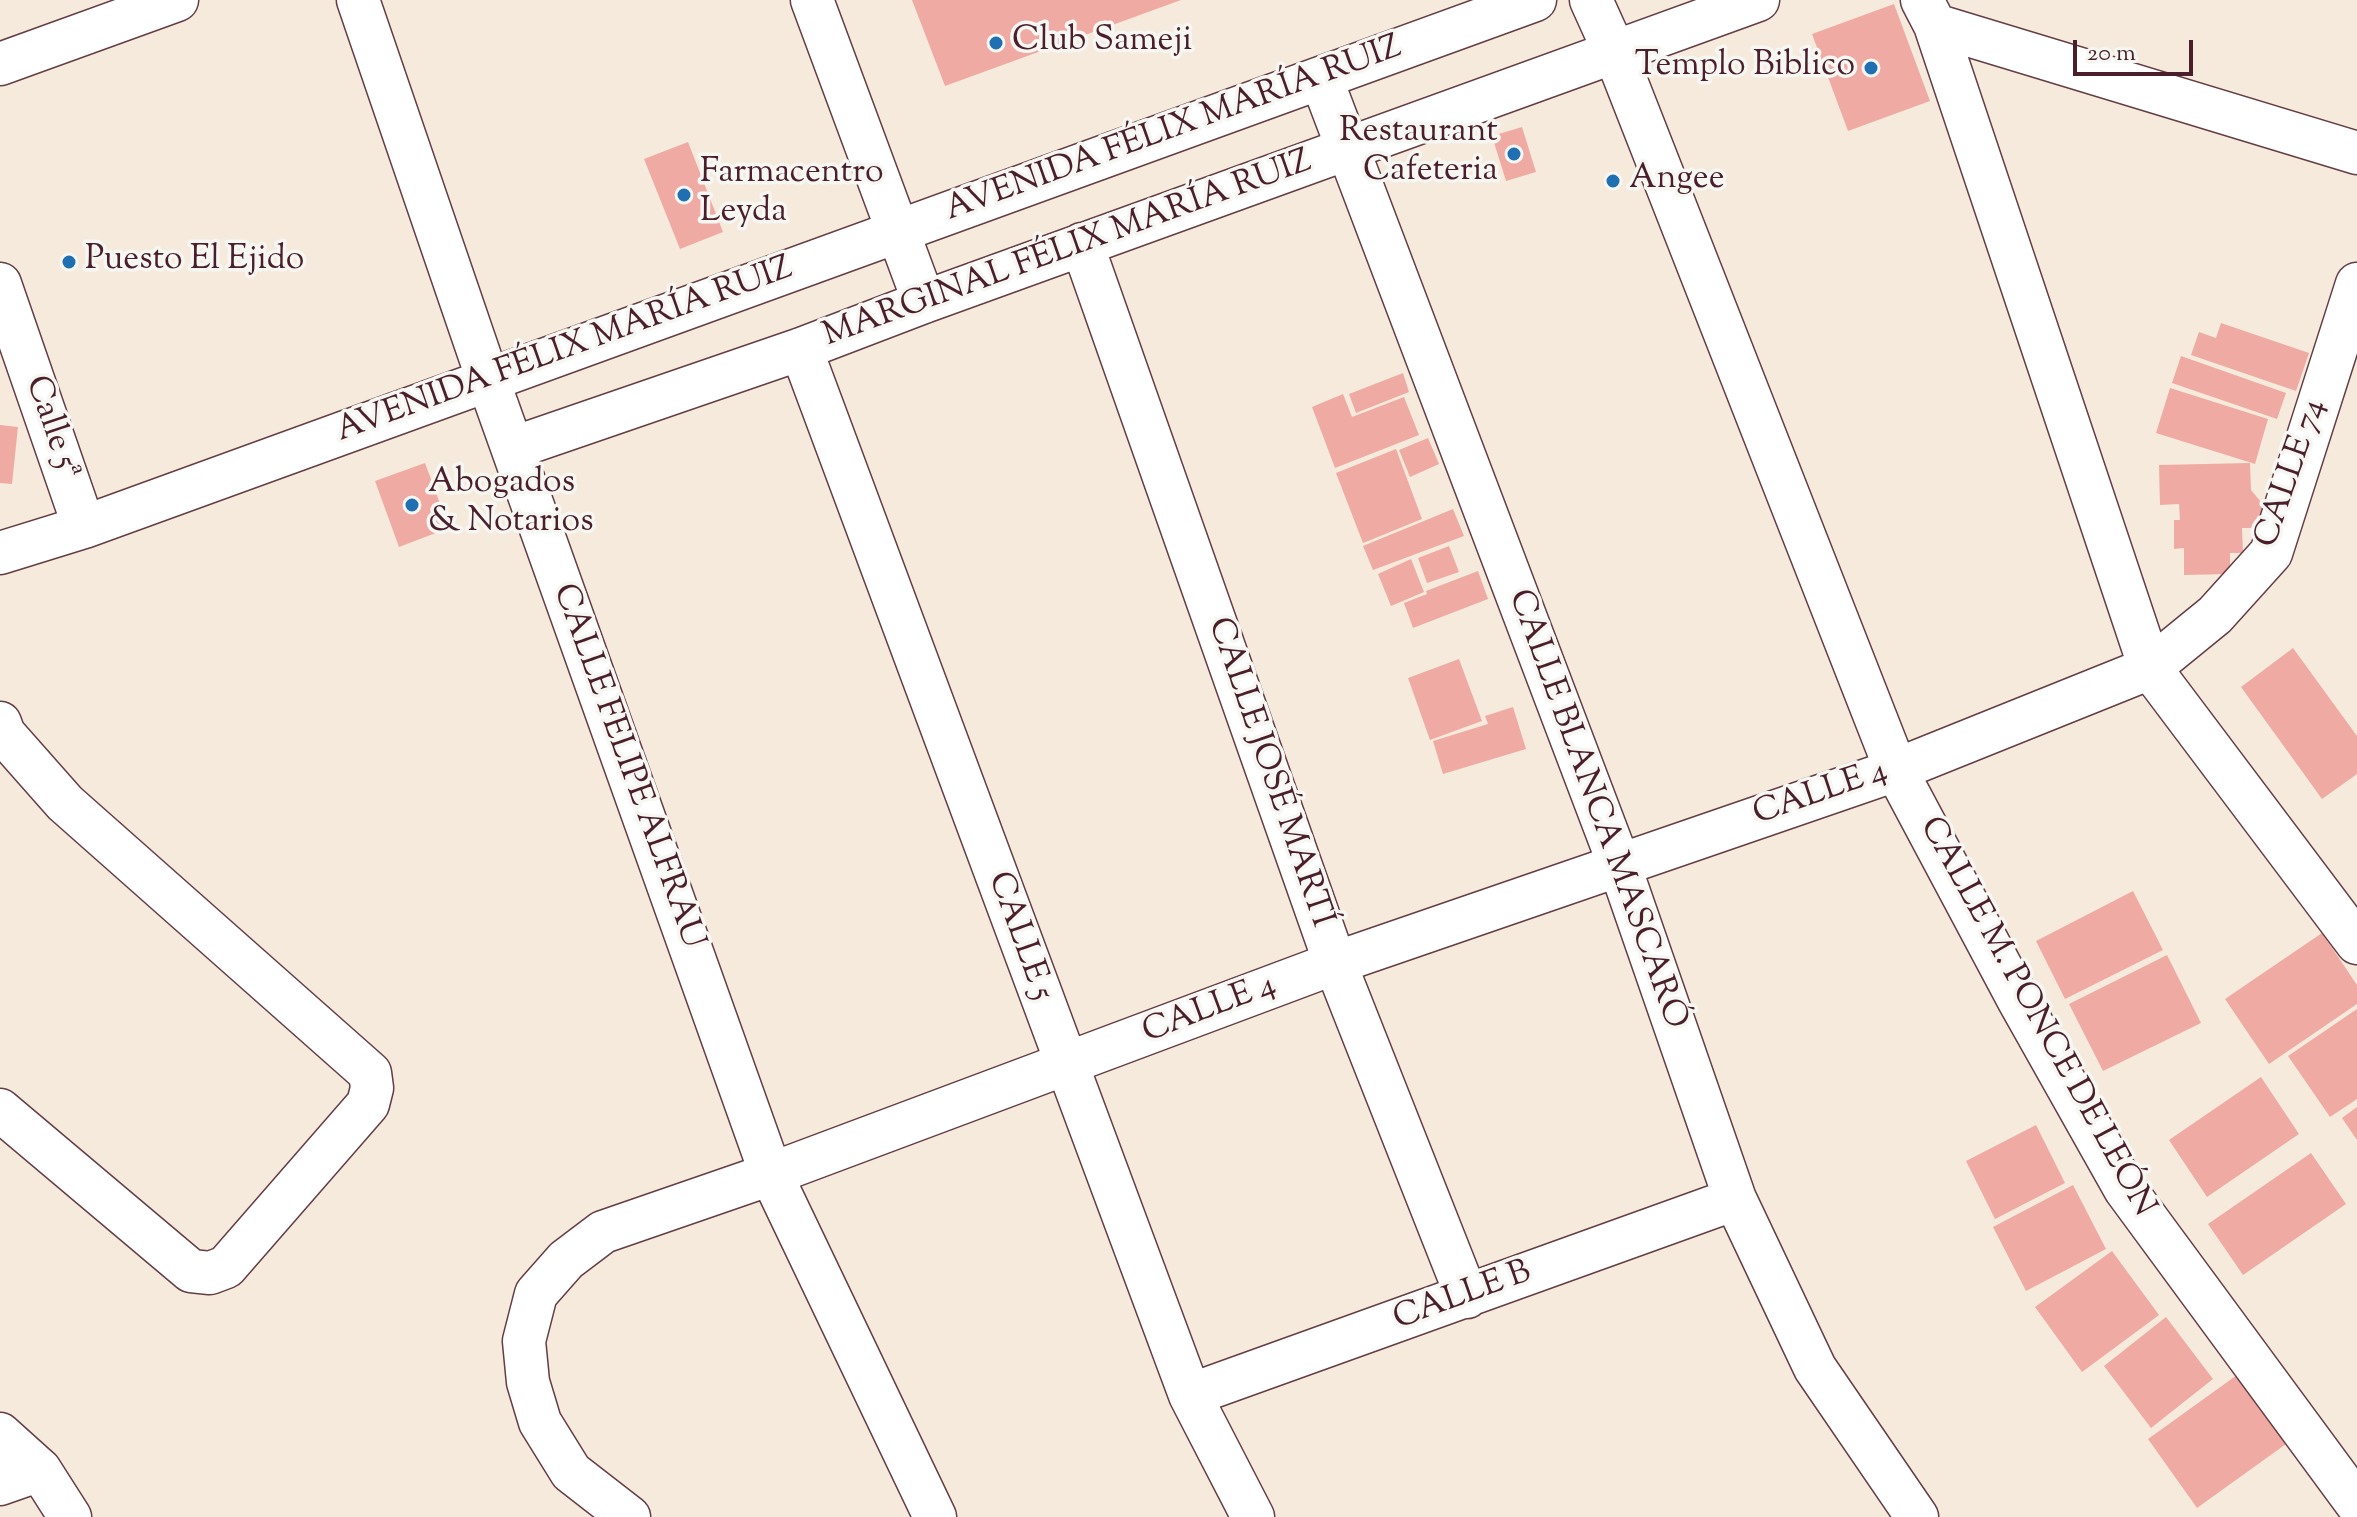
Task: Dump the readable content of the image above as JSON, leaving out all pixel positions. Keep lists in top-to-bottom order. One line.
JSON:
{"streets":{"street":["AVENIDA FÉLIX MARÍA RUIZ","MARGINAL FÉLIX MARÍA RUIZ","Calle 5ª","CALLE 74","CALLE FELIPE ALFRAU","CALLE JOSÉ MARTÍ","CALLE 4","CALLE BLANCA MASCARÓ","CALLE 5","CALLE M. PONCE DE LEÓN","CALLE B"]},"crossings":[["AVENIDA FÉLIX MARÍA RUIZ","Calle 5ª"],["AVENIDA FÉLIX MARÍA RUIZ","CALLE FELIPE ALFRAU"],["AVENIDA FÉLIX MARÍA RUIZ","CALLE BLANCA MASCARÓ"],["MARGINAL FÉLIX MARÍA RUIZ","CALLE FELIPE ALFRAU"],["MARGINAL FÉLIX MARÍA RUIZ","CALLE JOSÉ MARTÍ"],["MARGINAL FÉLIX MARÍA RUIZ","CALLE BLANCA MASCARÓ"],["MARGINAL FÉLIX MARÍA RUIZ","CALLE 5"],["MARGINAL FÉLIX MARÍA RUIZ","CALLE M. PONCE DE LEÓN"],["CALLE 74","CALLE 4"],["CALLE FELIPE ALFRAU","CALLE 4"],["CALLE JOSÉ MARTÍ","CALLE 4"],["CALLE JOSÉ MARTÍ","CALLE B"],["CALLE 4","CALLE BLANCA MASCARÓ"],["CALLE 4","CALLE 5"],["CALLE 4","CALLE M. PONCE DE LEÓN"],["CALLE BLANCA MASCARÓ","CALLE B"],["CALLE 5","CALLE B"]],"places":["Club Sameji","Templo Biblico","Restaurant Cafeteria","Angee","Farmacentro Leyda","Puesto El Ejido","Abogados & Notarios"],"scale_bar":"20 m"}
